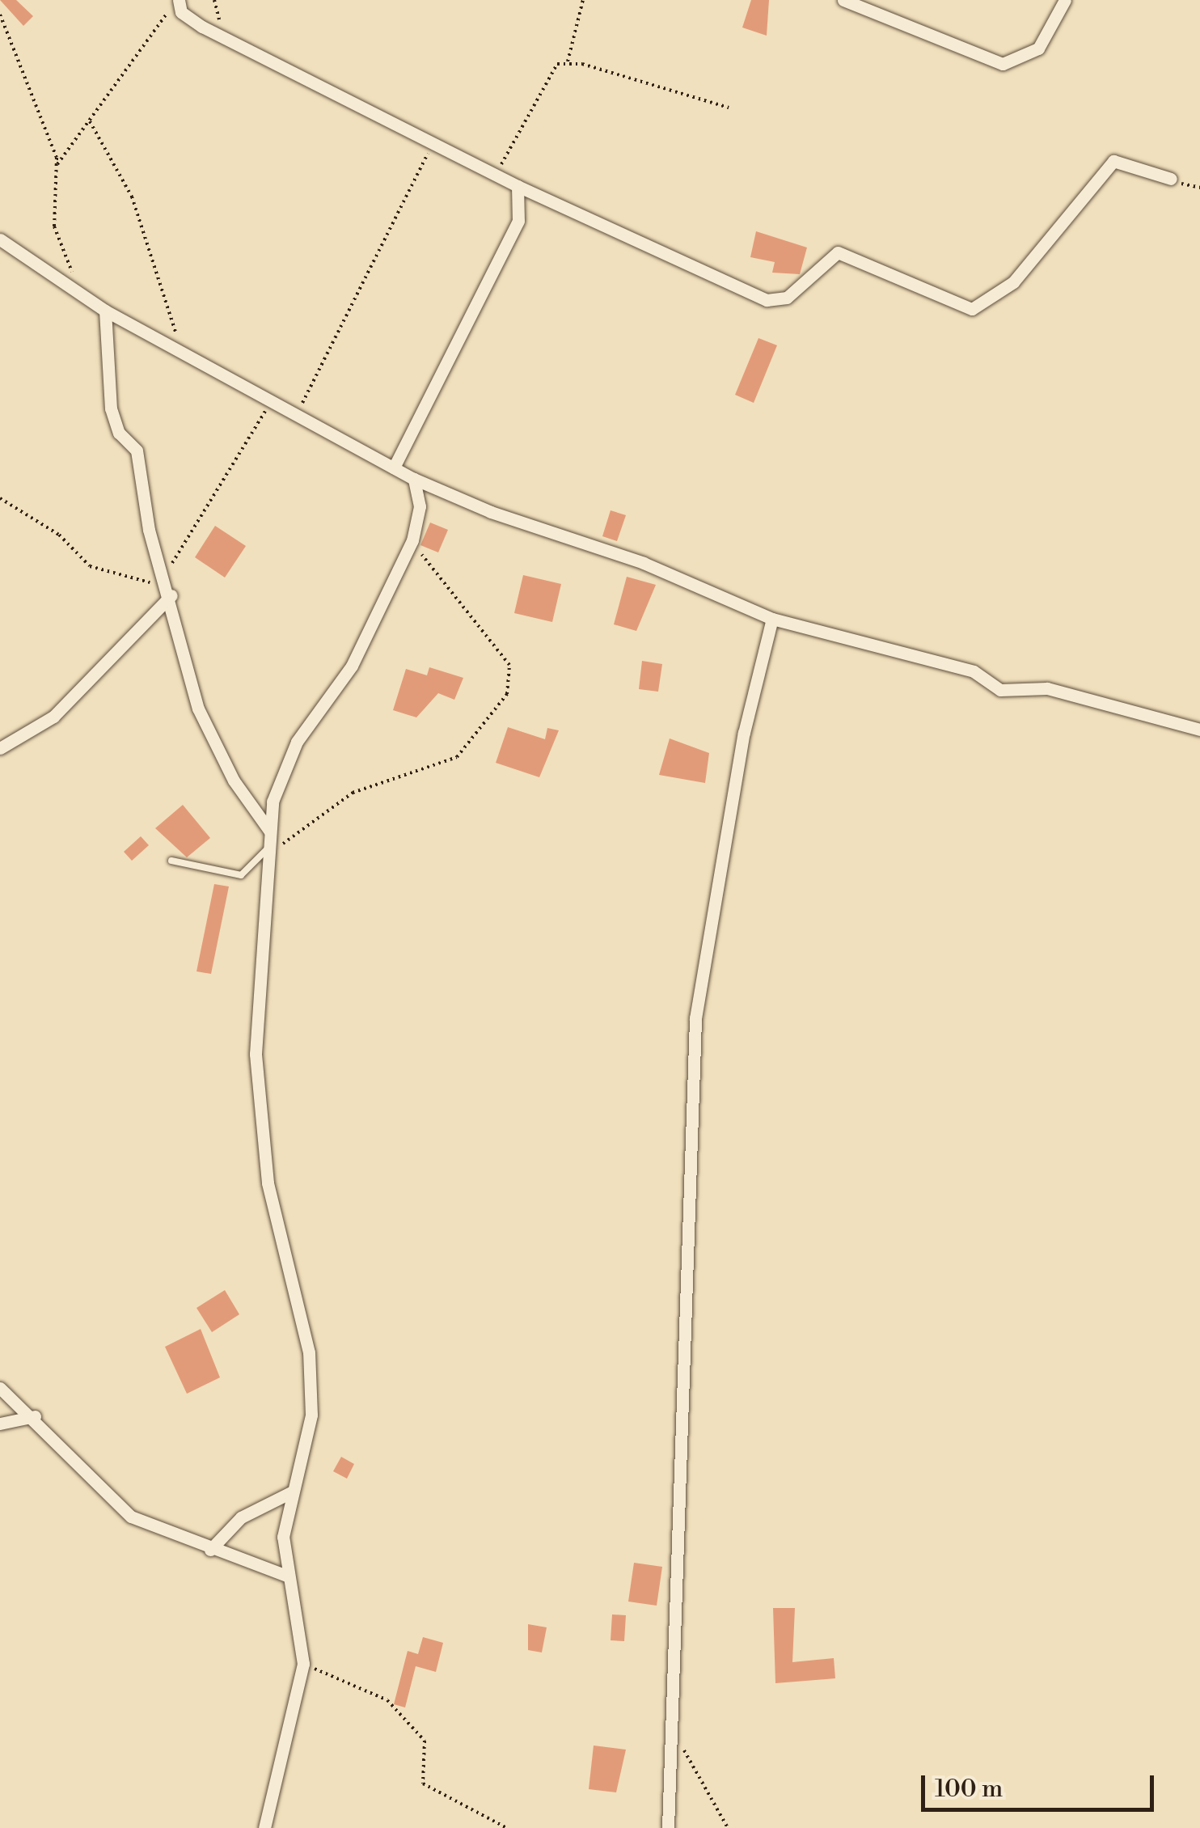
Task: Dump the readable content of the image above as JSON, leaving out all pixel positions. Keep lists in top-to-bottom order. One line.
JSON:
{"scale_bar":"100 m"}
